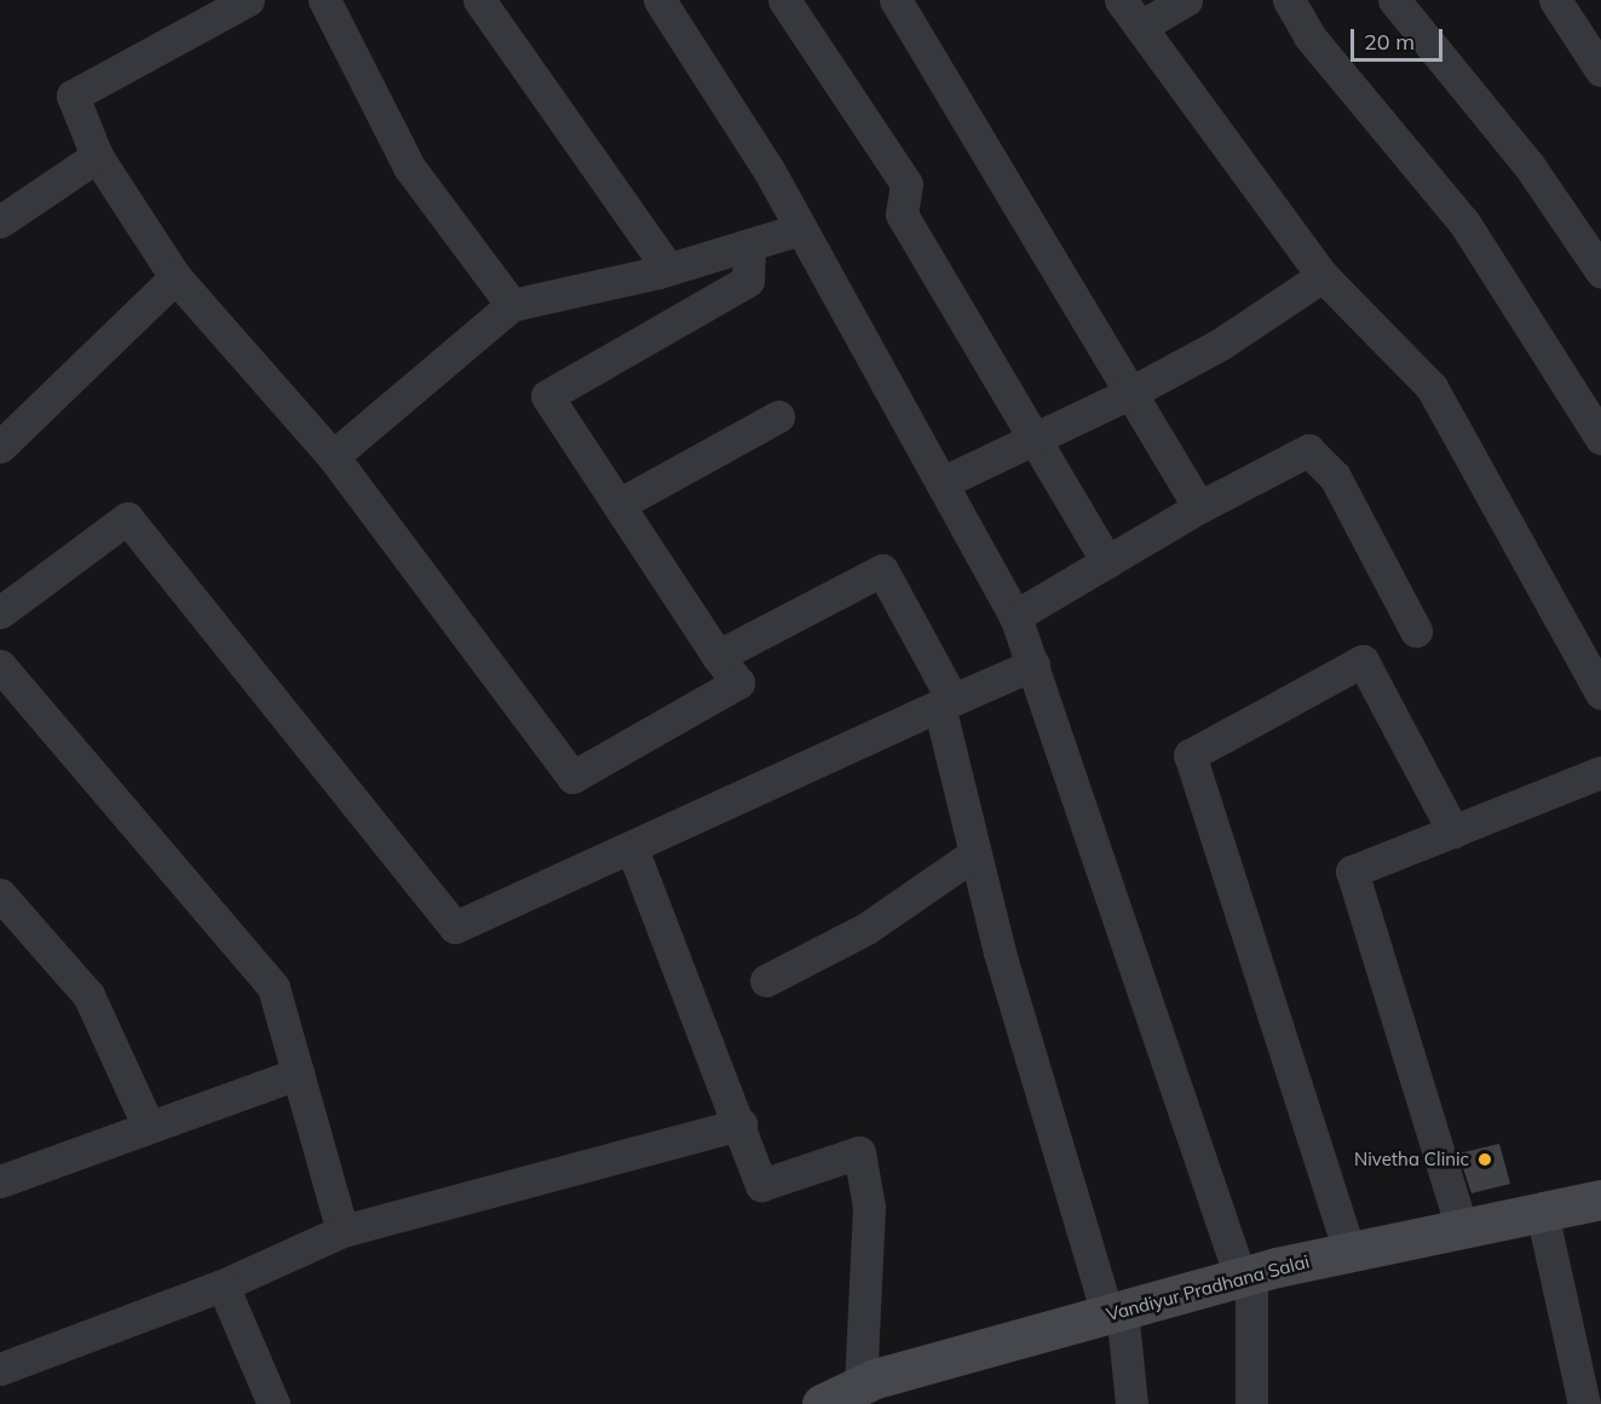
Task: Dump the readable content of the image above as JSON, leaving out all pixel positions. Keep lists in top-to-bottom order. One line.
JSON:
{"streets":{"street":["Vandiyur Pradhana Salai"]},"places":["Nivetha Clinic"],"scale_bar":"20 m"}
